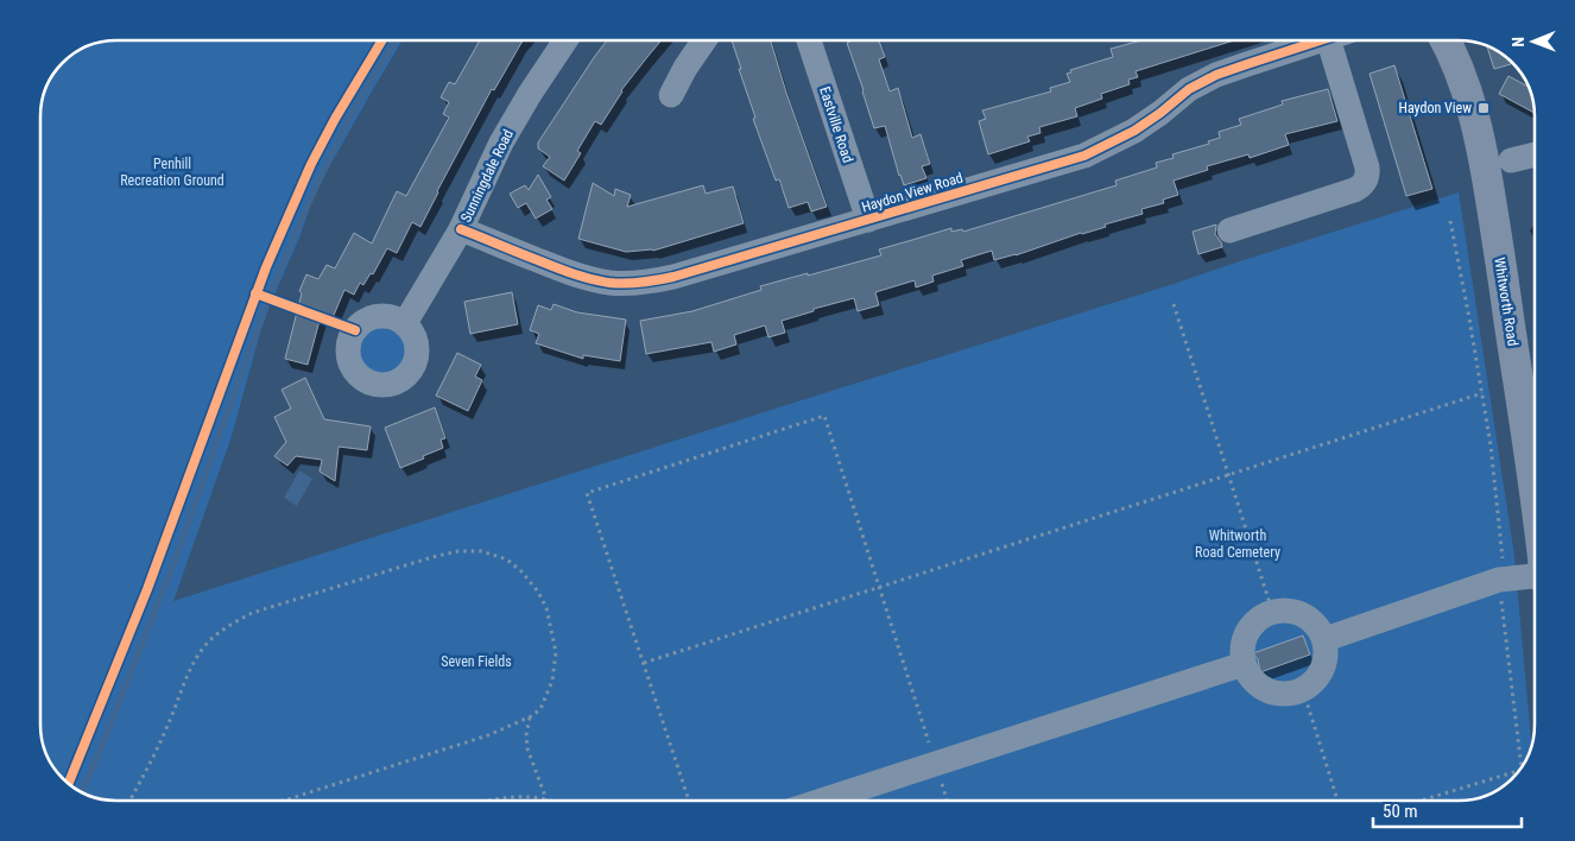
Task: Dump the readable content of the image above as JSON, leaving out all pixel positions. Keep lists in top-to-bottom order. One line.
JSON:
{"streets":{"main road":["Whitworth Road"],"street":["Eastville Road","Sunningdale Road","Haydon View Road"]},"crossings":[["Eastville Road","Haydon View Road"],["Sunningdale Road","Haydon View Road"]],"parks":["Penhill Recreation Ground","Whitworth Road Cemetery","Seven Fields"],"places":{"transit":["Haydon View"]},"scale_bar":"50 m","north":"left"}
